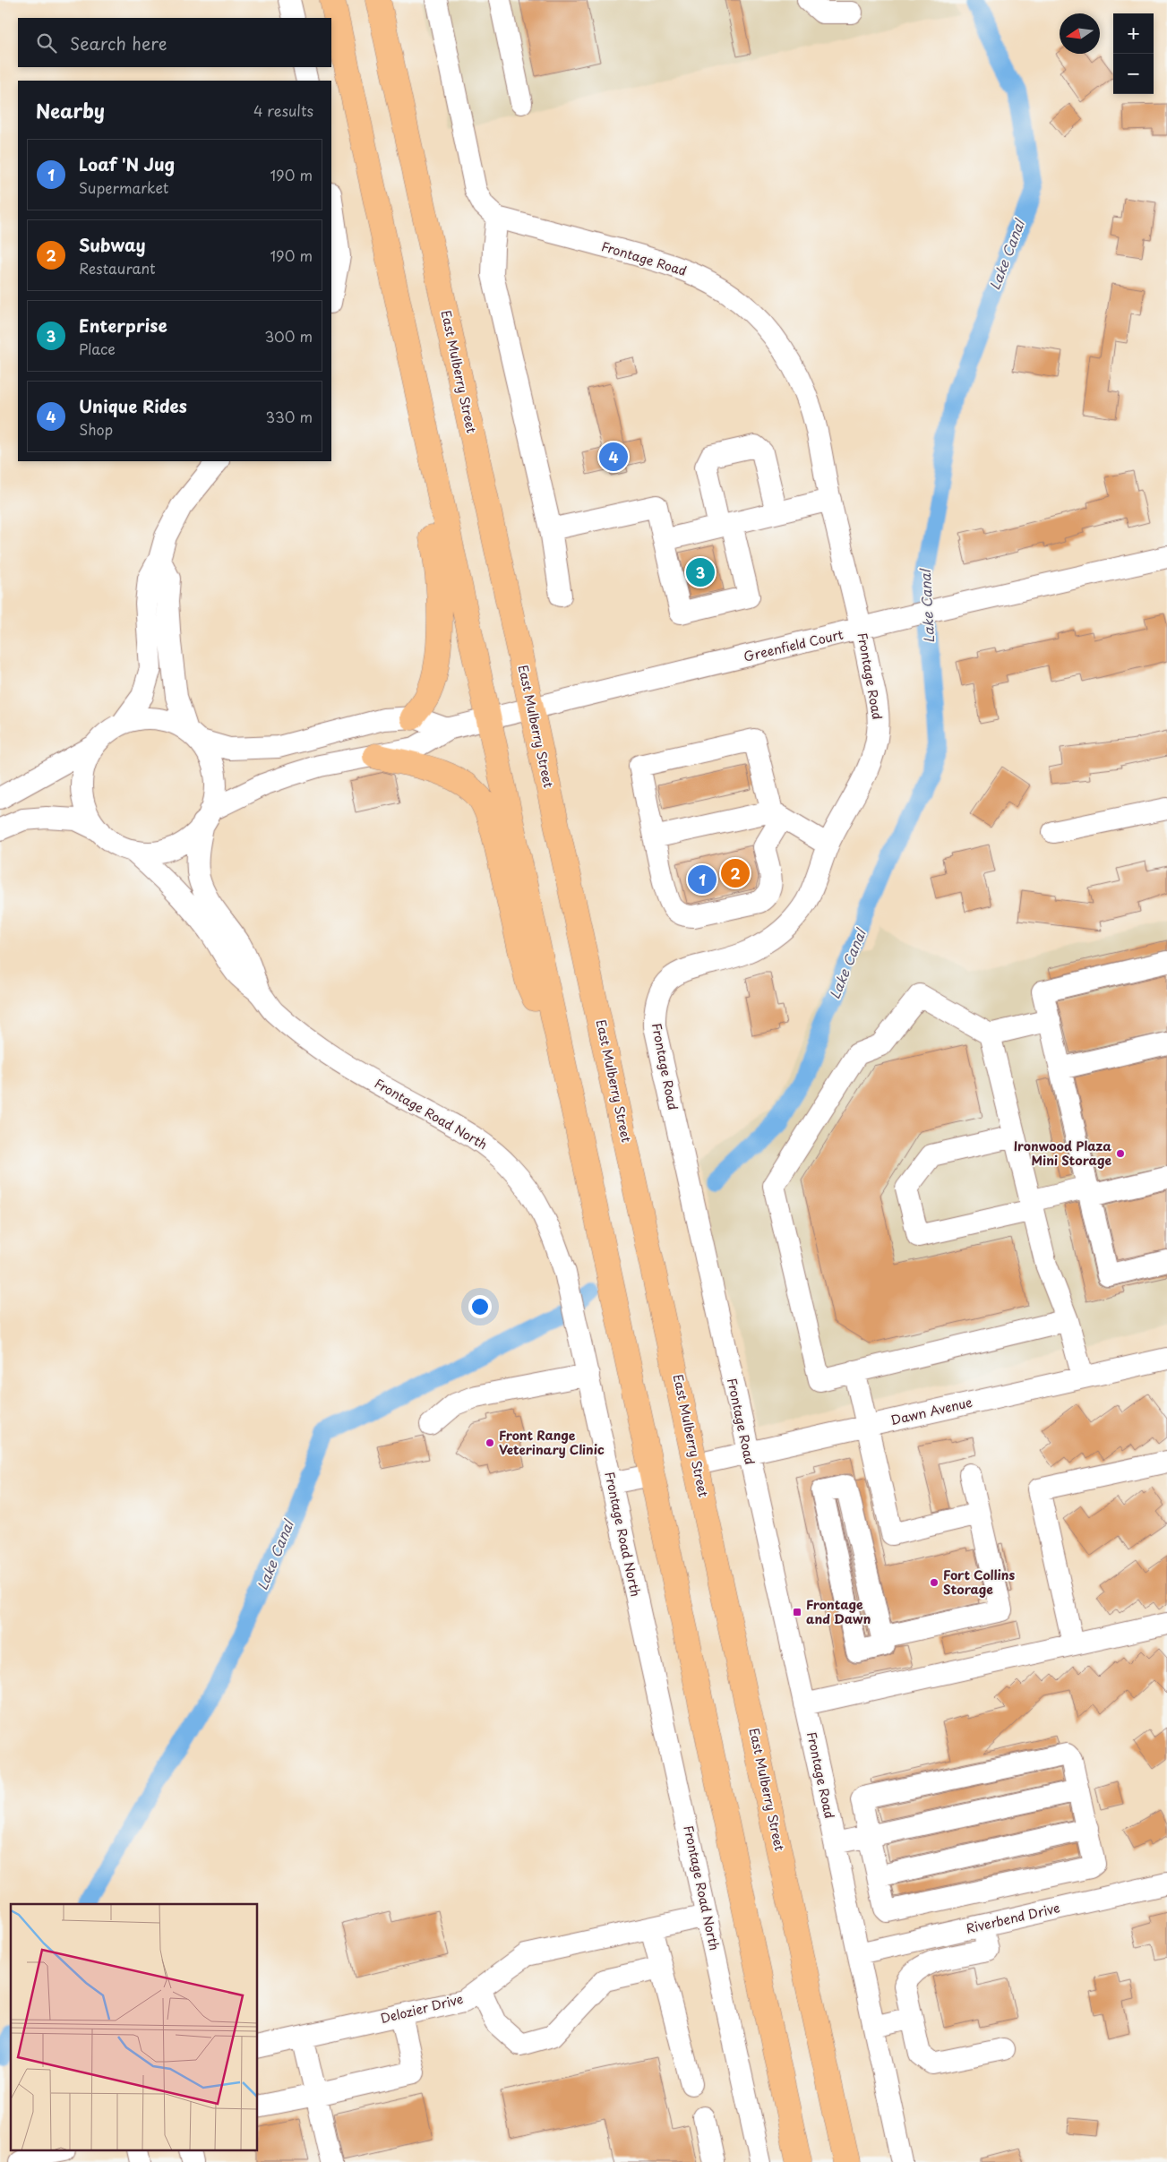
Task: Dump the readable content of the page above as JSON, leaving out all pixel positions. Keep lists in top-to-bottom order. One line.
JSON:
{"streets":{"highway":["East Mulberry Street"],"street":["Frontage Road","Greenfield Court","Frontage Road North","Dawn Avenue","Riverbend Drive","Delozier Drive"]},"crossings":[["Frontage Road","Greenfield Court"],["Frontage Road","Dawn Avenue"],["Frontage Road","Riverbend Drive"],["East Mulberry Street","Greenfield Court"],["East Mulberry Street","Dawn Avenue"],["Frontage Road North","Delozier Drive"]],"water":["Lake Canal"],"places":{"other":["Ironwood Plaza Mini Storage","Front Range Veterinary Clinic","Fort Collins Storage"],"transit":["Frontage and Dawn"]},"north":"left","page":{"map_buttons":["+","−"],"search":"Search here","heading":["Nearby","4 results"],"list":[{"mark":"1","name":"Loaf 'N Jug","note":"Supermarket","value":"190 m"},{"mark":"2","name":"Subway","note":"Restaurant","value":"190 m"},{"mark":"3","name":"Enterprise","note":"Place","value":"300 m"},{"mark":"4","name":"Unique Rides","note":"Shop","value":"330 m"}],"pins":["4","3","2","1"]}}
